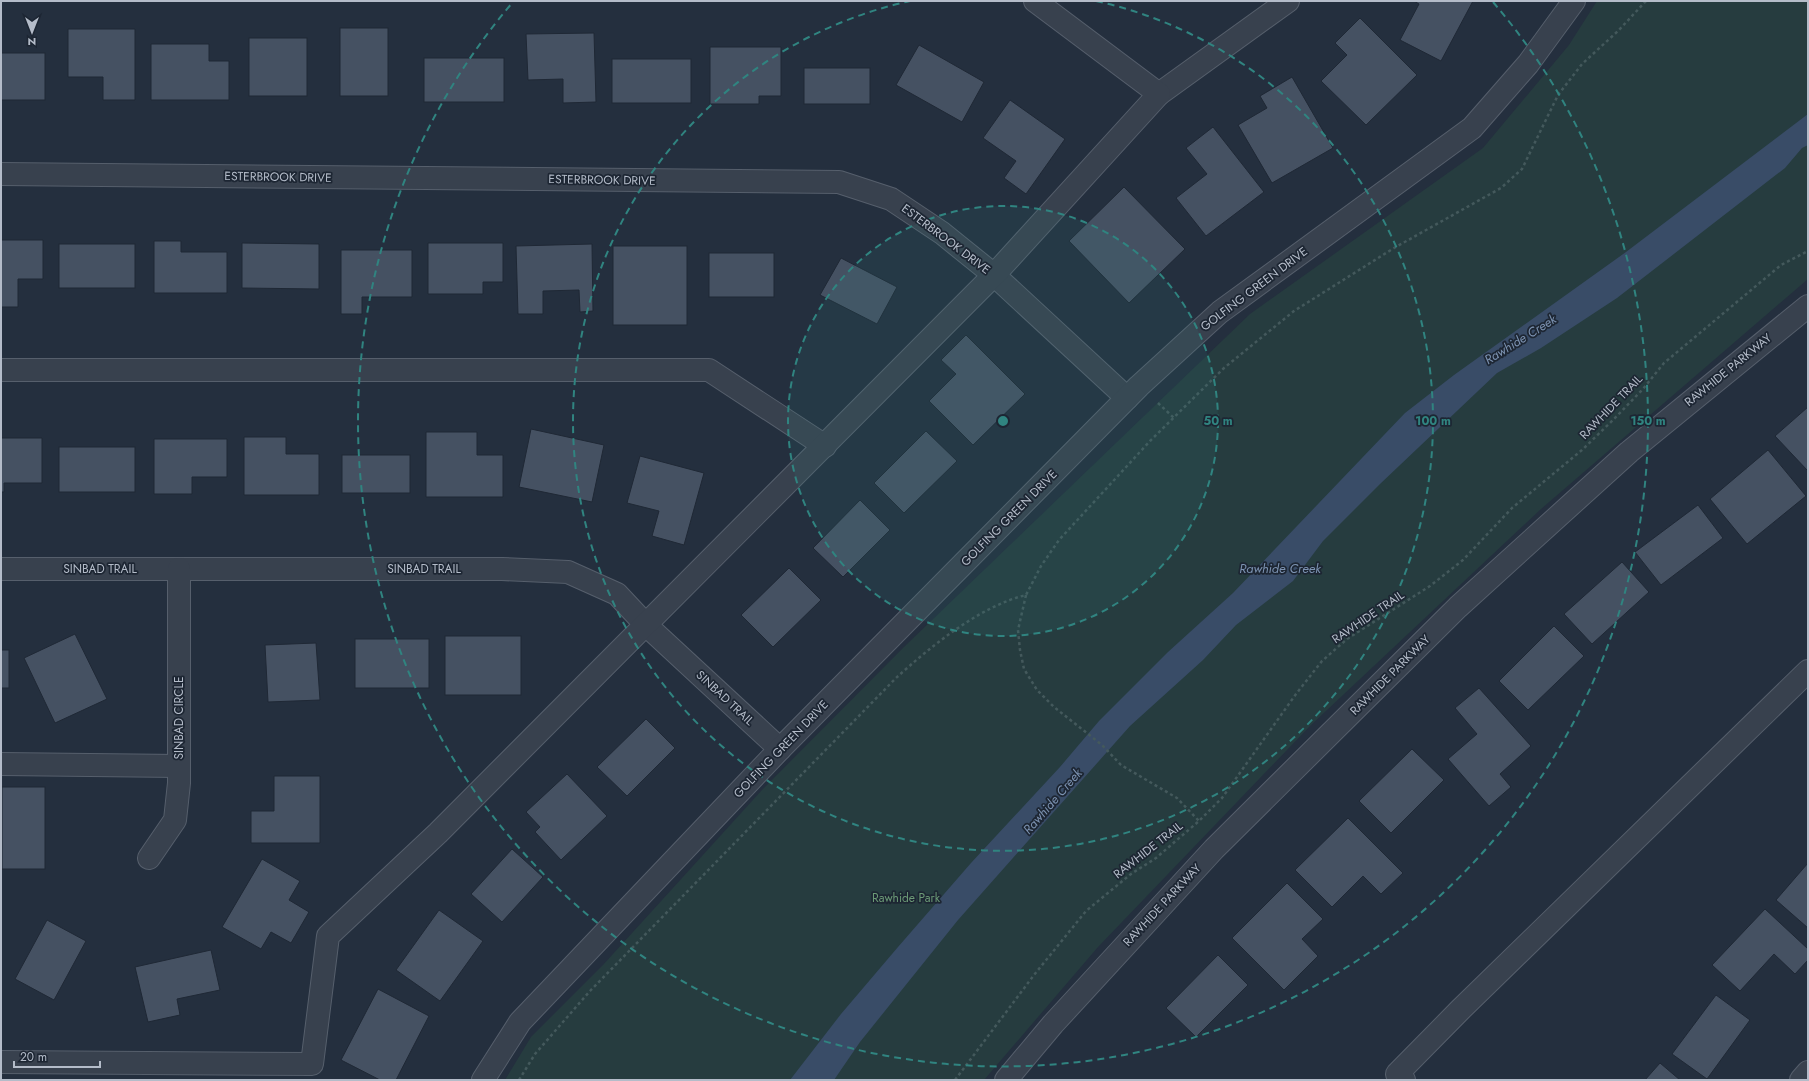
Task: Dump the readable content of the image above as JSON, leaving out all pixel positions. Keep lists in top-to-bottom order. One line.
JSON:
{"streets":{"street":["ESTERBROOK DRIVE","GOLFING GREEN DRIVE","RAWHIDE PARKWAY","SINBAD TRAIL","SINBAD CIRCLE"],"path":["RAWHIDE TRAIL"]},"crossings":[["ESTERBROOK DRIVE","GOLFING GREEN DRIVE"],["GOLFING GREEN DRIVE","SINBAD TRAIL"],["SINBAD TRAIL","SINBAD CIRCLE"]],"water":["Rawhide Creek"],"parks":["Rawhide Park"],"scale_bar":"20 m","north":"bottom","rings":["50 m","100 m","150 m"]}
